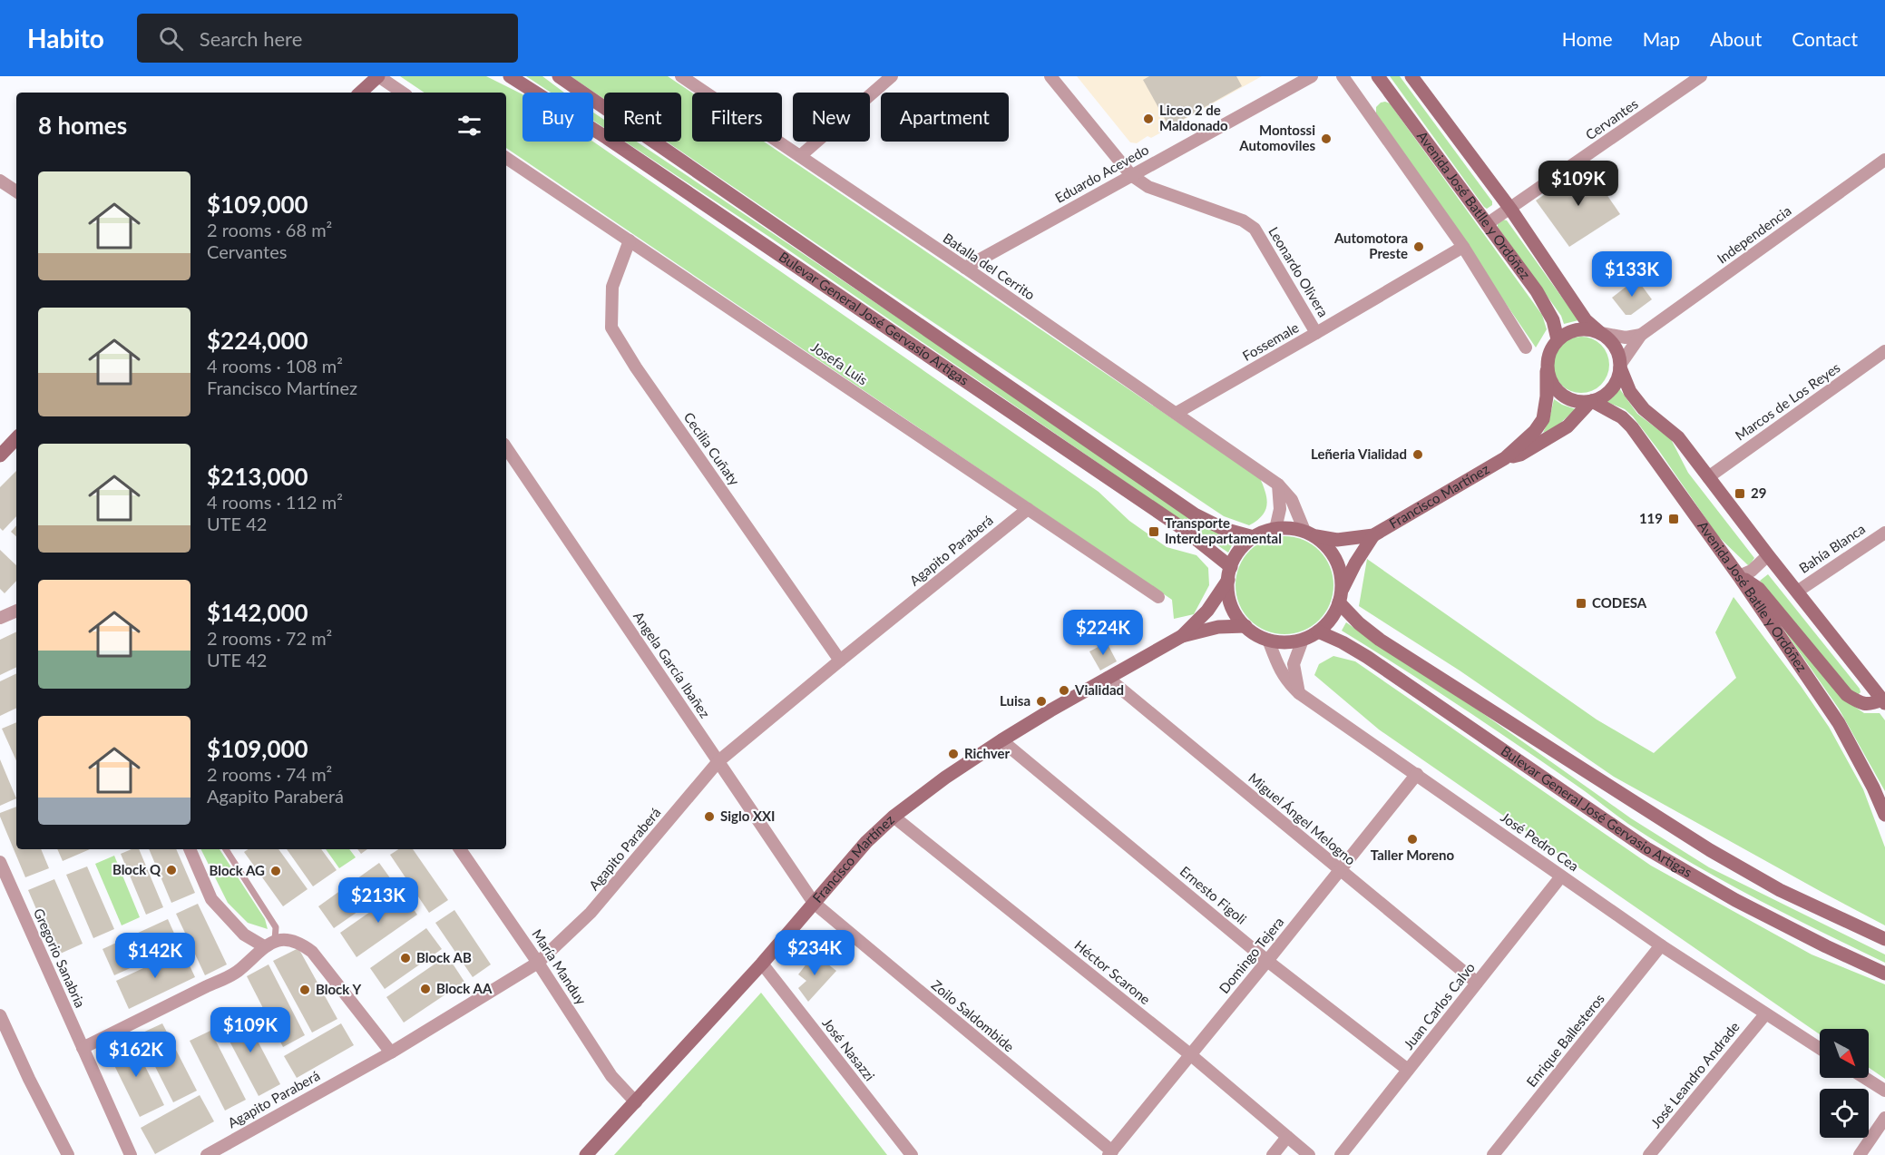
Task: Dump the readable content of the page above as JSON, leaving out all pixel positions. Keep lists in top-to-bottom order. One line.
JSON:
{"streets":{"main road":["Avenida José Batlle y Ordóñez","Bulevar General José Gervasio Artigas","Francisco Martínez"],"street":["Cervantes","Eduardo Acevedo","Independencia","Batalla del Cerrito","Leonardo Olivera","Fossemale","Josefa Luis","Marcos de Los Reyes","Cecilia Cuñaty","Bahía Blanca","Agapito Paraberá","Angela García Ibañez","Miguel Ángel Melogno","José Pedro Cea","Ernesto Figoli","Domingo Tejera","Gregorio Sanabria","María Manduy","Héctor Scarone","Juan Carlos Calvo","Zoilo Saldombide","Enrique Ballesteros","José Nasazzi","José Leandro Andrade"]},"crossings":[["Cervantes","Avenida José Batlle y Ordóñez"],["Eduardo Acevedo","Batalla del Cerrito"],["Eduardo Acevedo","Leonardo Olivera"],["Avenida José Batlle y Ordóñez","Independencia"],["Avenida José Batlle y Ordóñez","Francisco Martínez"],["Independencia","Francisco Martínez"],["Batalla del Cerrito","Bulevar General José Gervasio Artigas"],["Batalla del Cerrito","Fossemale"],["Batalla del Cerrito","Francisco Martínez"],["Batalla del Cerrito","José Pedro Cea"],["Leonardo Olivera","Fossemale"],["Bulevar General José Gervasio Artigas","Francisco Martínez"],["Bulevar General José Gervasio Artigas","José Pedro Cea"],["Josefa Luis","Cecilia Cuñaty"],["Josefa Luis","Agapito Paraberá"],["Cecilia Cuñaty","Agapito Paraberá"],["Francisco Martínez","Angela García Ibañez"],["Francisco Martínez","Miguel Ángel Melogno"],["Francisco Martínez","José Pedro Cea"],["Francisco Martínez","Ernesto Figoli"],["Francisco Martínez","María Manduy"],["Francisco Martínez","Héctor Scarone"],["Francisco Martínez","Zoilo Saldombide"],["Francisco Martínez","José Nasazzi"],["Agapito Paraberá","Angela García Ibañez"],["Agapito Paraberá","María Manduy"],["Angela García Ibañez","Zoilo Saldombide"],["Miguel Ángel Melogno","Domingo Tejera"],["Miguel Ángel Melogno","Juan Carlos Calvo"],["José Pedro Cea","Domingo Tejera"],["José Pedro Cea","Juan Carlos Calvo"],["José Pedro Cea","Enrique Ballesteros"],["José Pedro Cea","José Leandro Andrade"],["Ernesto Figoli","Domingo Tejera"],["Ernesto Figoli","Juan Carlos Calvo"],["Domingo Tejera","Héctor Scarone"],["Domingo Tejera","Zoilo Saldombide"]],"places":{"other":["Liceo 2 de Maldonado","Montossi Automoviles","Automotora Preste","Leñeria Vialidad","Vialidad","Luisa","Richver","Siglo XXI","Taller Moreno","Block Q","Block AG","Block AB","Block AA","Block Y"],"transit":["29","119","Transporte Interdepartamental","CODESA"]},"north":"bottom right","page":{"header":"Habito","search":"Search here","nav":["Home","Map","About","Contact"],"chip":["Buy","Rent","Filters","New","Apartment"],"heading":"8 homes","list":[{"name":"$109,000","note":"2 rooms · 68 m² · Cervantes"},{"name":"$224,000","note":"4 rooms · 108 m² · Francisco Martínez"},{"name":"$213,000","note":"4 rooms · 112 m² · UTE 42"},{"name":"$142,000","note":"2 rooms · 72 m² · UTE 42"},{"name":"$109,000","note":"2 rooms · 74 m² · Agapito Paraberá"}],"price":["$109K","$133K","$224K","$213K","$234K","$142K","$109K","$162K"]}}
